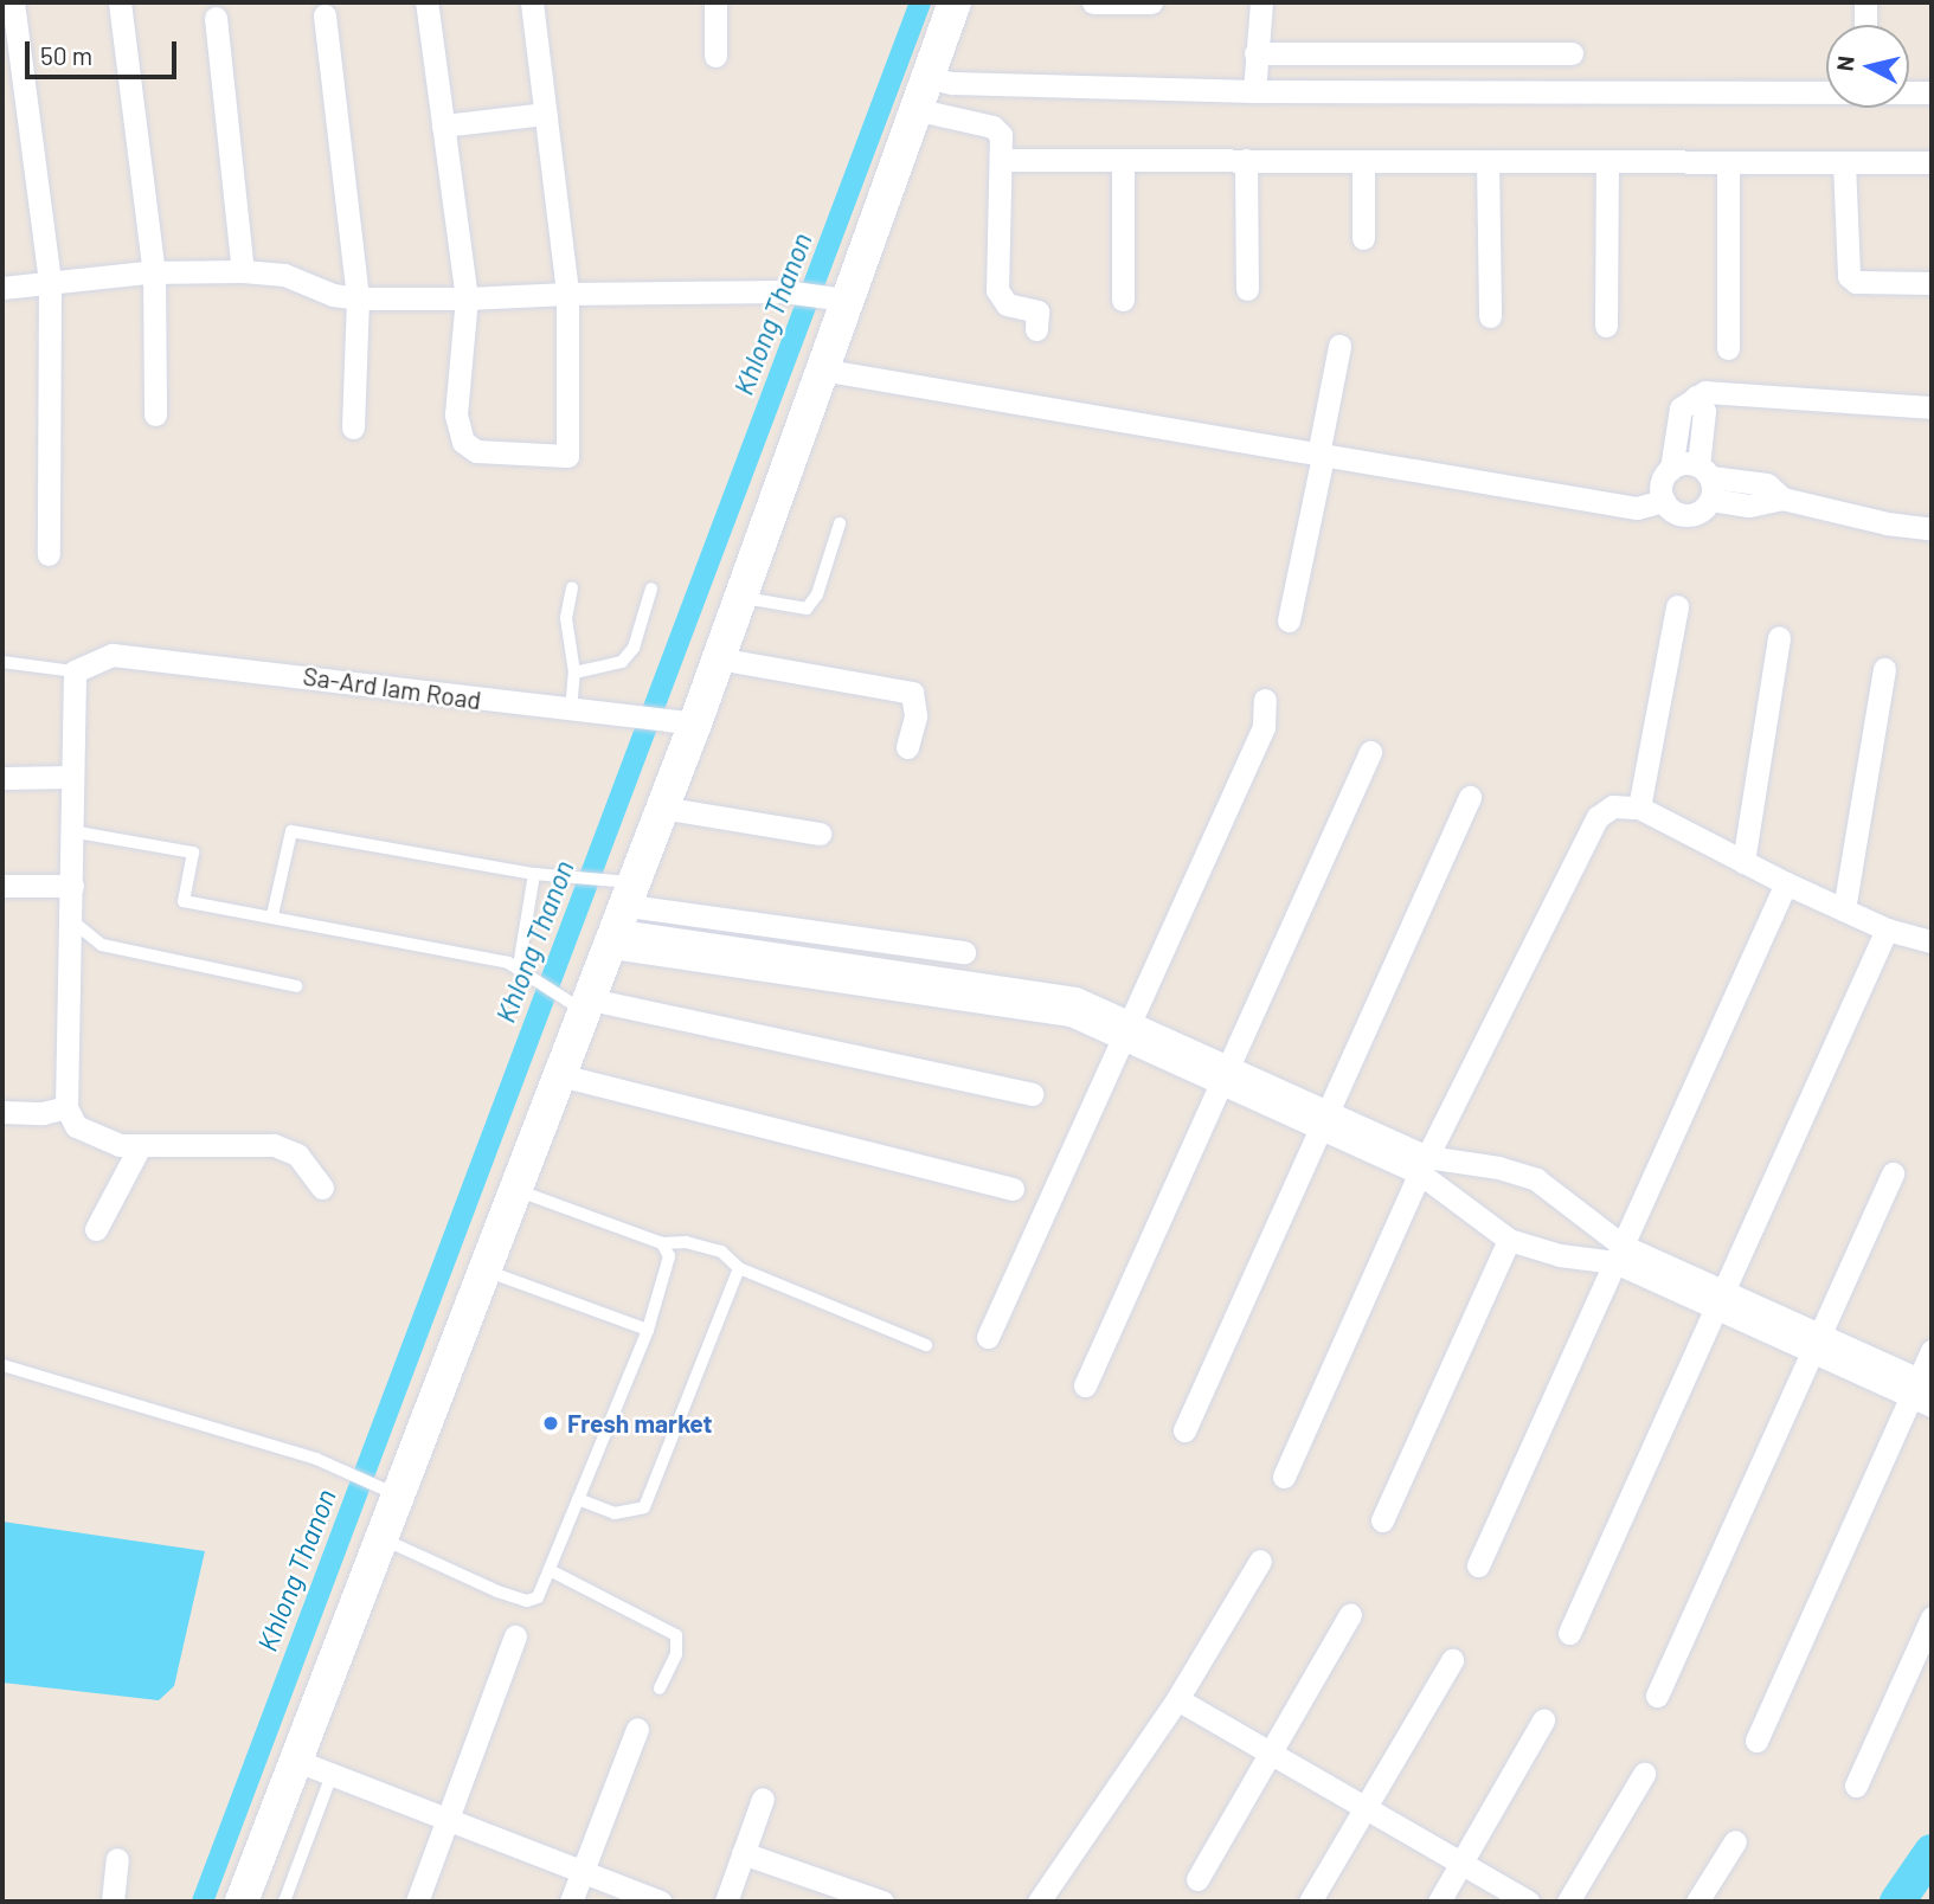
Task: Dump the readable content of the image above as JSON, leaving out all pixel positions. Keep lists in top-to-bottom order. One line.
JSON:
{"streets":{"street":["Sa-Ard Iam Road"]},"water":["Khlong Thanon"],"places":["Fresh market"],"scale_bar":"50 m","north":"left"}
